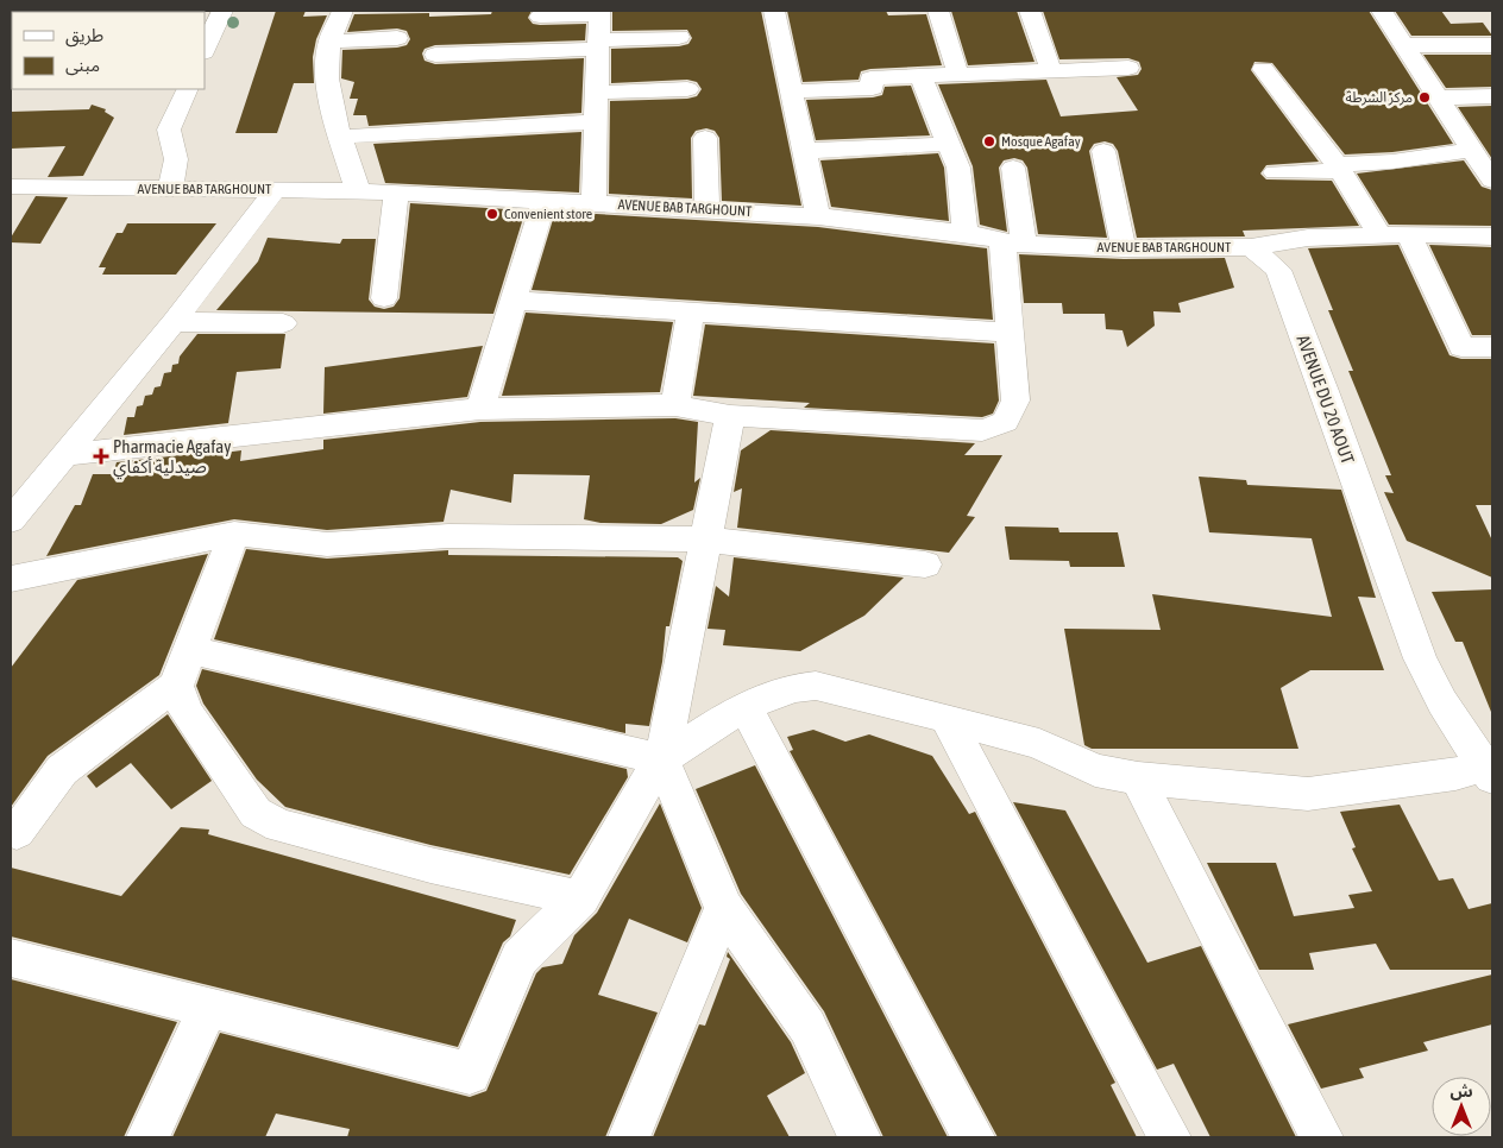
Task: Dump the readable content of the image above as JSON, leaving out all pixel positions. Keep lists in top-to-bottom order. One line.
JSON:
{"streets":{"street":["AVENUE BAB TARGHOUNT","AVENUE DU 20 AOUT"]},"crossings":[["AVENUE BAB TARGHOUNT","AVENUE DU 20 AOUT"]],"places":{"other":["مركز الشرطة","Mosque Agafay","Convenient store"],"health":["Pharmacie Agafay صيدلية أكفاي"]},"legend":["طريق","مبنى"],"north":"top"}
